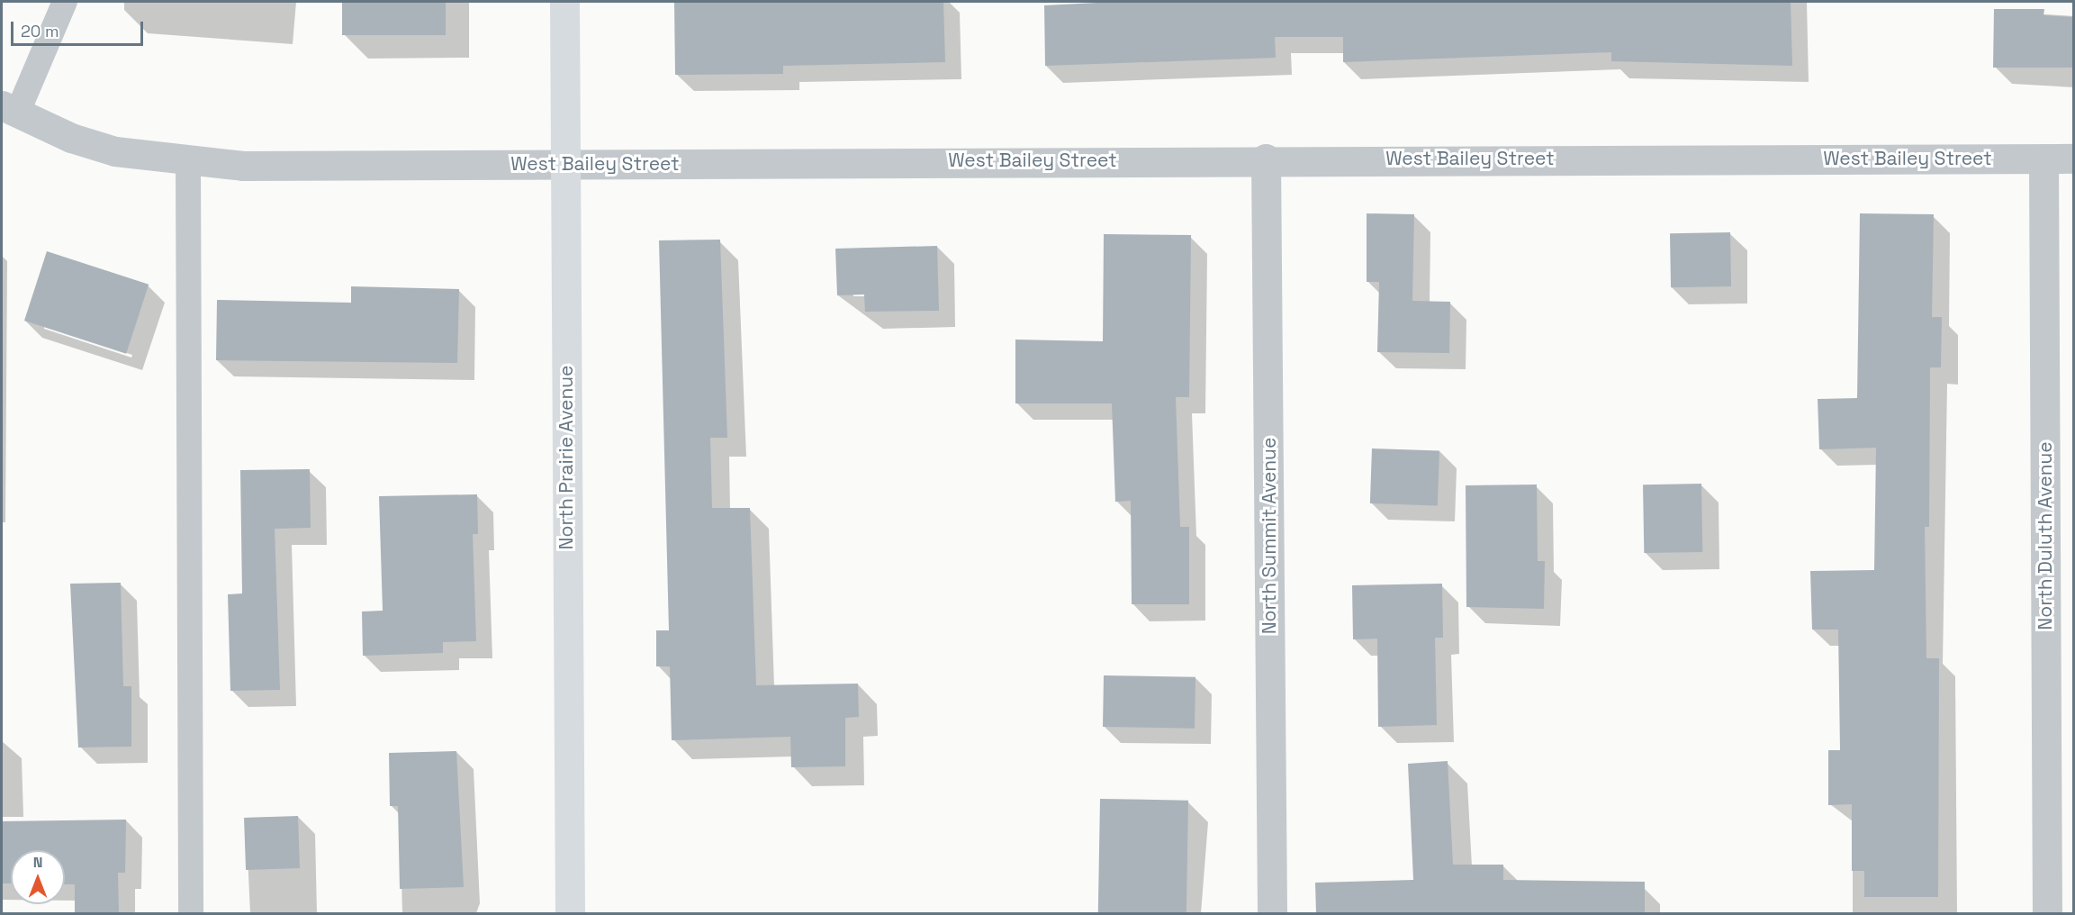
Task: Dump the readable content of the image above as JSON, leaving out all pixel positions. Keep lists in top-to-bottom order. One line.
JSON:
{"streets":{"street":["West Bailey Street","North Prairie Avenue","North Summit Avenue","North Duluth Avenue"]},"crossings":[["West Bailey Street","North Prairie Avenue"],["West Bailey Street","North Summit Avenue"],["West Bailey Street","North Duluth Avenue"]],"scale_bar":"20 m","north":"top"}
